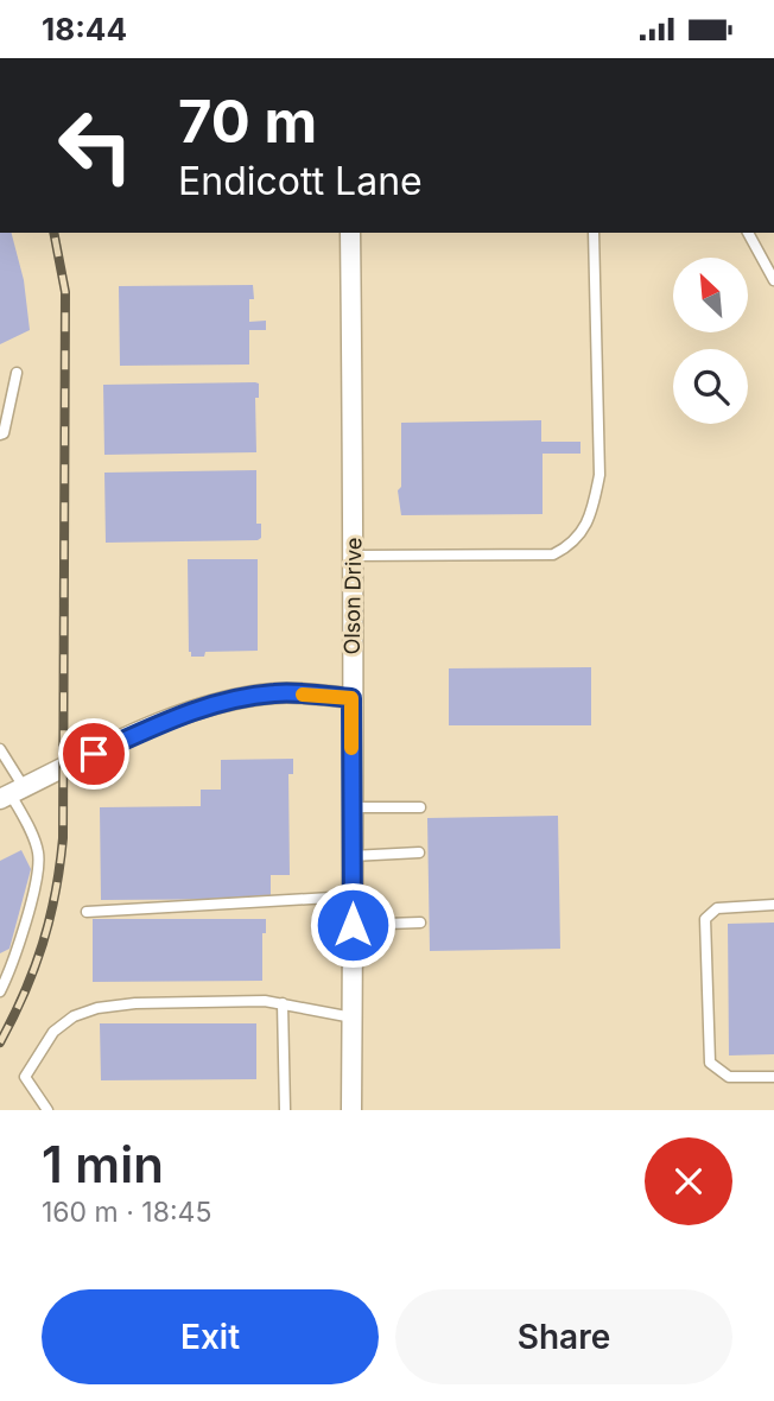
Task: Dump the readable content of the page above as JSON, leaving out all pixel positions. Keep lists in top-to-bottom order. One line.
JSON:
{"streets":{"street":["Olson Drive"]},"north":"top left","page":{"status":"18:44","turn":["70 m","Endicott Lane"],"heading":["1 min","160 m · 18:45"],"buttons":["Exit","Share"]}}
